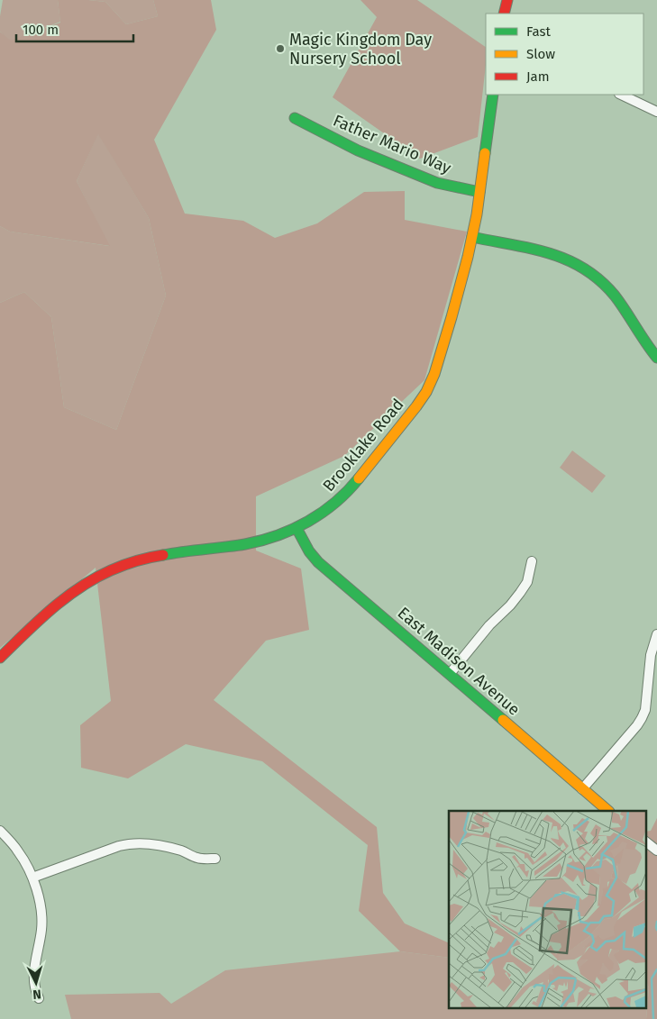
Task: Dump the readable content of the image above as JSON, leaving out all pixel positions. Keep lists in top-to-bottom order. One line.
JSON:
{"streets":{"street":["Father Mario Way","Brooklake Road","East Madison Avenue"]},"crossings":[["Father Mario Way","Brooklake Road"],["Brooklake Road","East Madison Avenue"]],"places":["Magic Kingdom Day Nursery School"],"legend":["Fast","Slow","Jam"],"scale_bar":"100 m","north":"bottom"}
